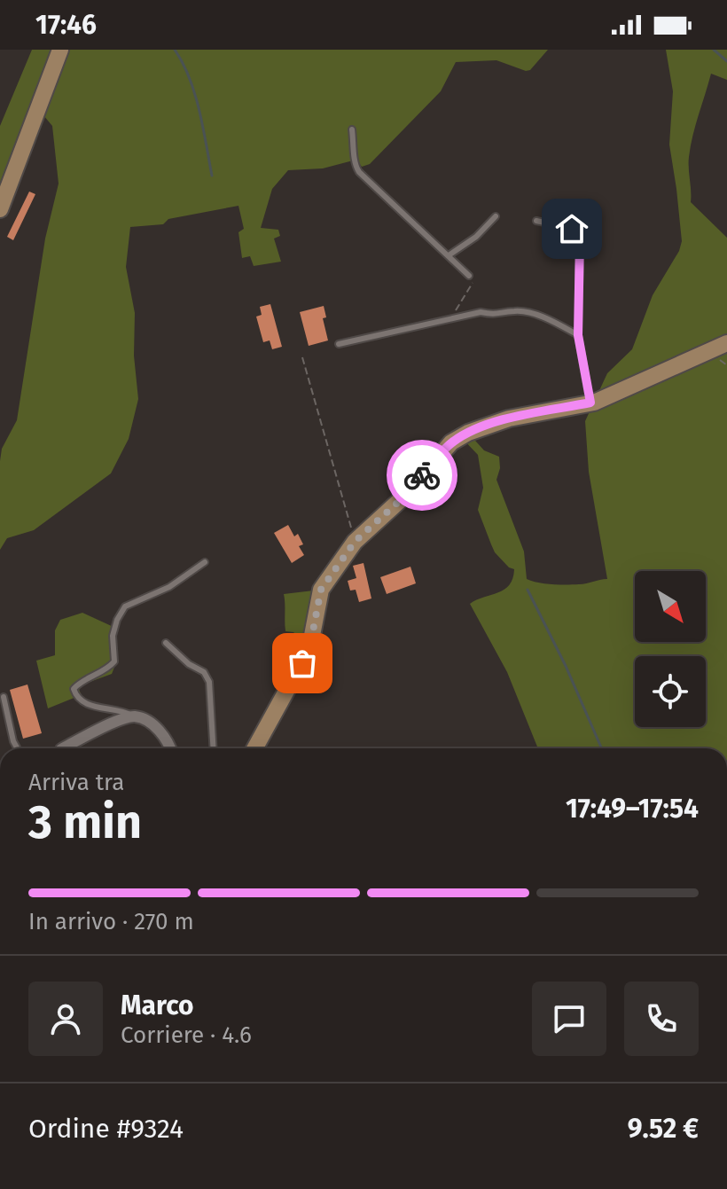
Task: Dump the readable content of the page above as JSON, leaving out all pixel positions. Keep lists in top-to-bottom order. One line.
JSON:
{"north":"bottom right","page":{"status":"17:46","heading":["3 min","Arriva tra","17:49–17:54"],"panel":["Marco","Corriere · 4.6","Ordine #9324","9.52 €"],"bar":"In arrivo · 270 m"}}
